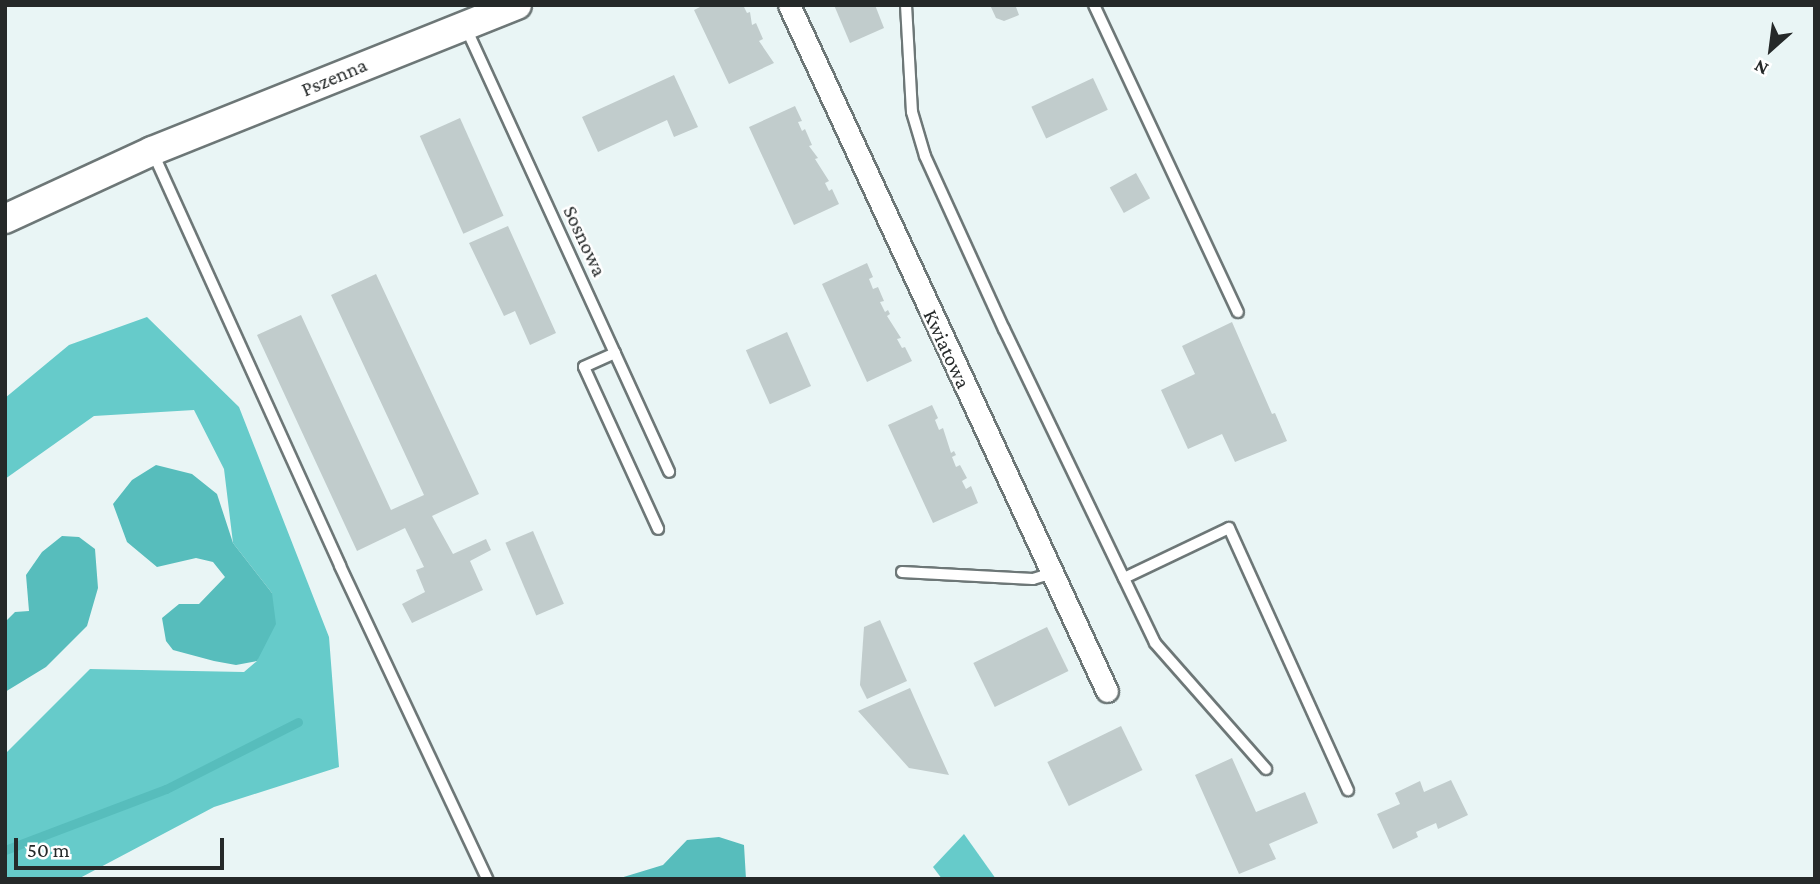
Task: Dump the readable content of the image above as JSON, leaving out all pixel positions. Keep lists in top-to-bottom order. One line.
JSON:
{"streets":{"street":["Pszenna","Kwiatowa"],"lane":["Sosnowa"]},"crossings":[["Pszenna","Sosnowa"]],"scale_bar":"50 m","north":"bottom left"}
